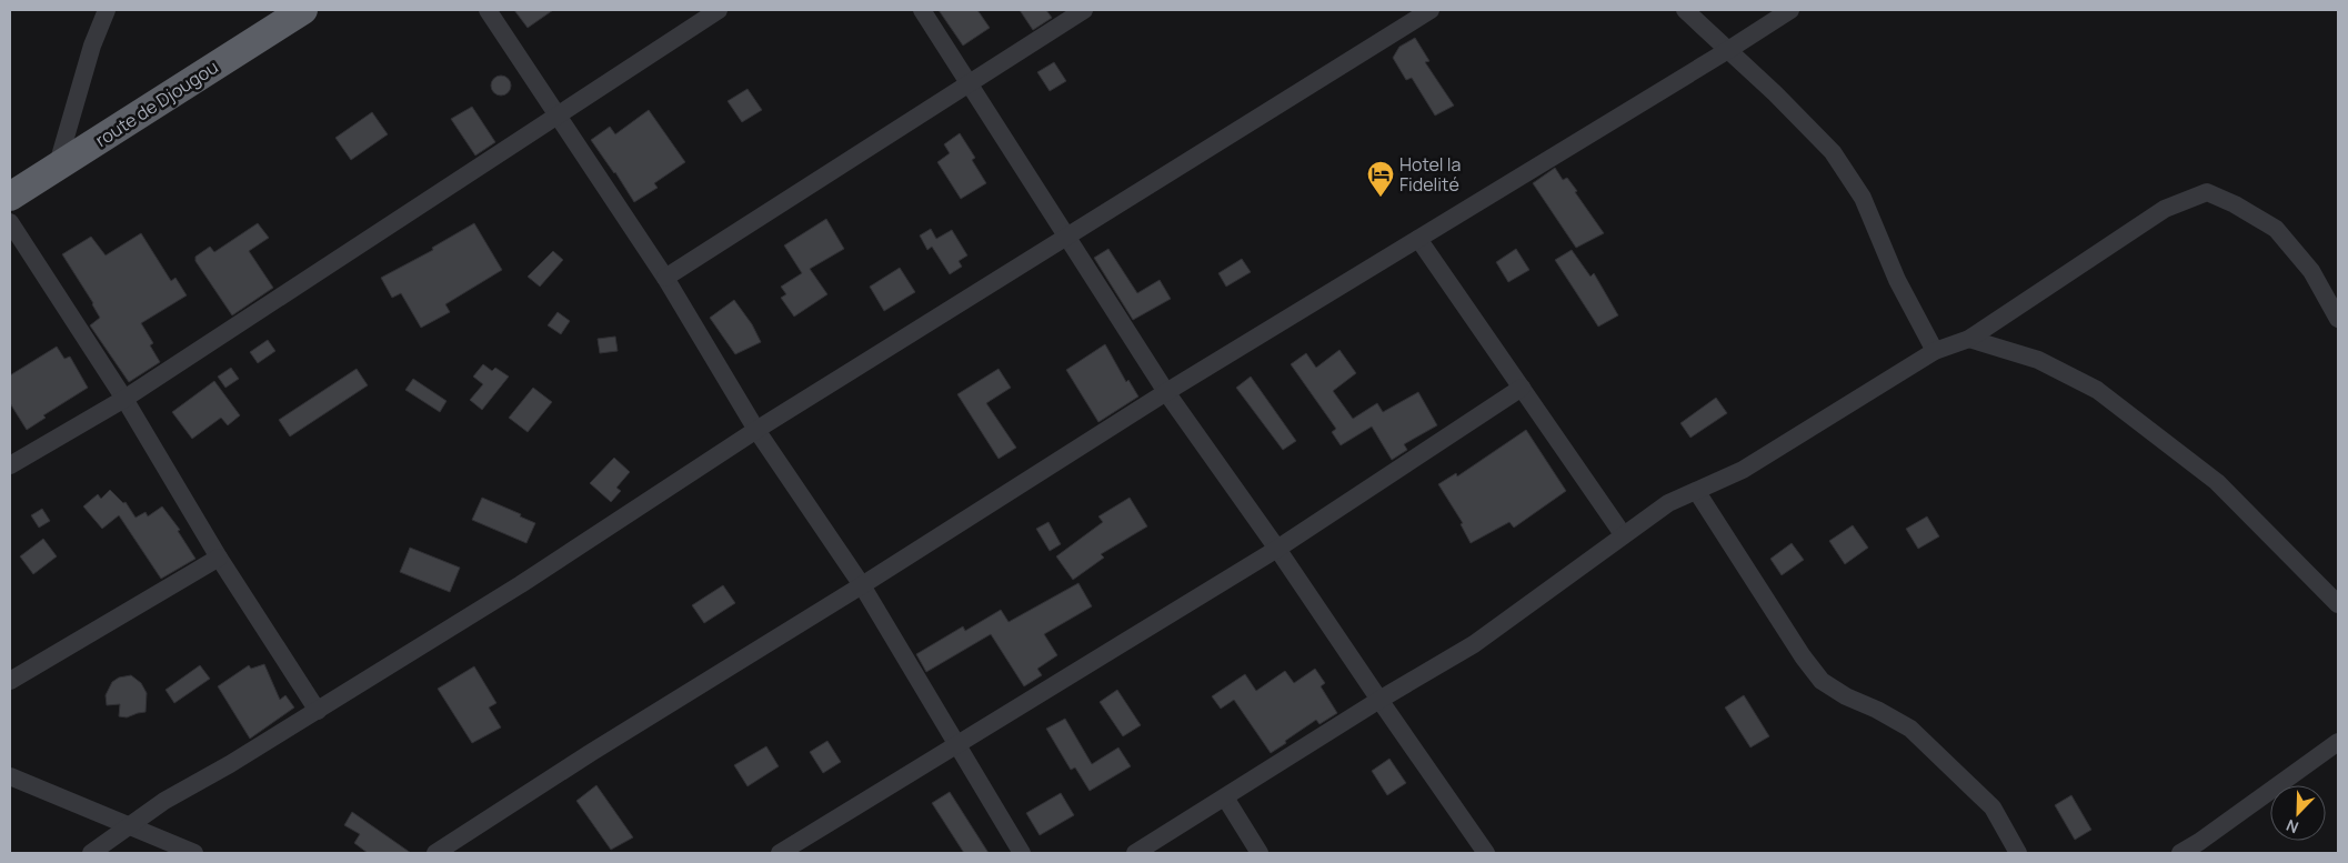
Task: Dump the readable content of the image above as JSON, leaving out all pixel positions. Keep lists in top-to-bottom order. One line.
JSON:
{"streets":{"highway":["route de Djougou"]},"places":{"hotel":["Hotel la Fidelité"]},"north":"bottom left"}
